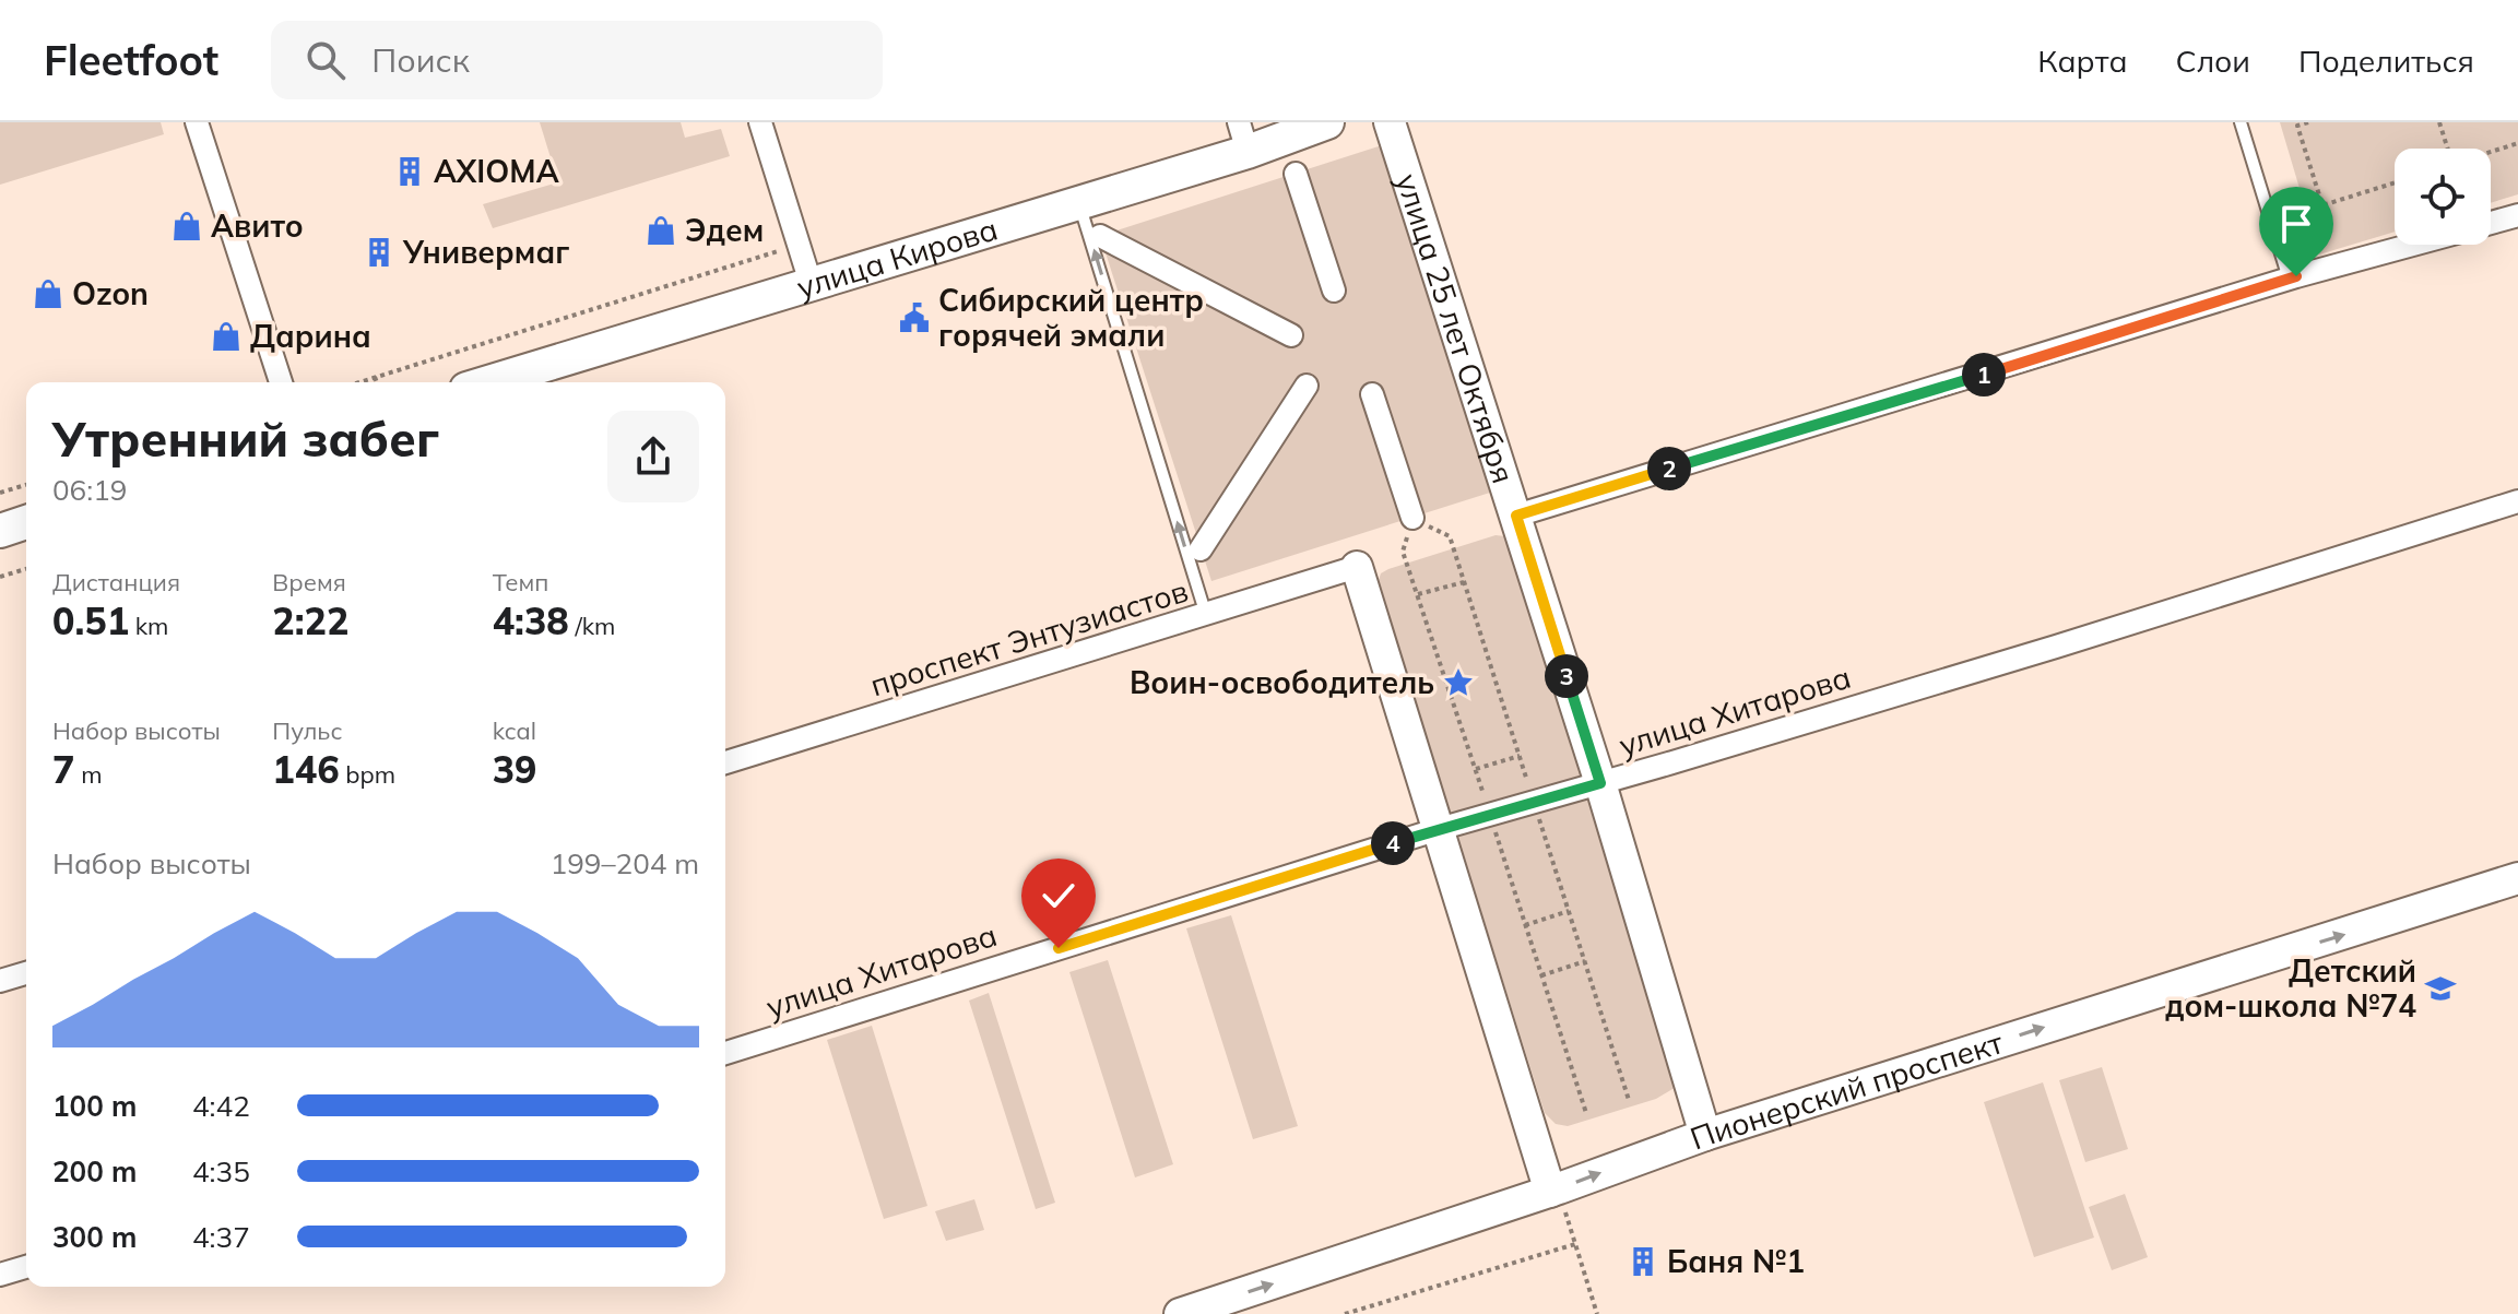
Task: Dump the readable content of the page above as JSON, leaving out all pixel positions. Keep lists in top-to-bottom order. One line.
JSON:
{"streets":{"main road":["улица Кирова"],"street":["улица 25 лет Октября","проспект Энтузиастов","улица Хитарова","Пионерский проспект"]},"crossings":[["улица 25 лет Октября","улица Хитарова"],["улица 25 лет Октября","Пионерский проспект"]],"one_way":["Пионерский проспект"],"places":{"building":["AXIOMA","Универмаг","Баня №1"],"shop":["Авито","Эдем","Ozon","Дарина"],"public building":["Сибирский центр горячей эмали"],"place":["Воин-освободитель"],"school or university":["Детский дом-школа №74"]},"page":{"header":"Fleetfoot","search":"Поиск","nav":["Карта","Слои","Поделиться"],"pins":["1","2","3","4"],"heading":["Утренний забег","06:19"],"stats":[["Дистанция","0.51 km"],["Время","2:22"],["Темп","4:38 /km"],["Набор высоты","7 m"],["Пульс","146 bpm"],["kcal","39"]],"chart":["Набор высоты","199–204 m"],"list":[{"name":"100 m","note":"4:42"},{"name":"200 m","note":"4:35"},{"name":"300 m","note":"4:37"}]}}
